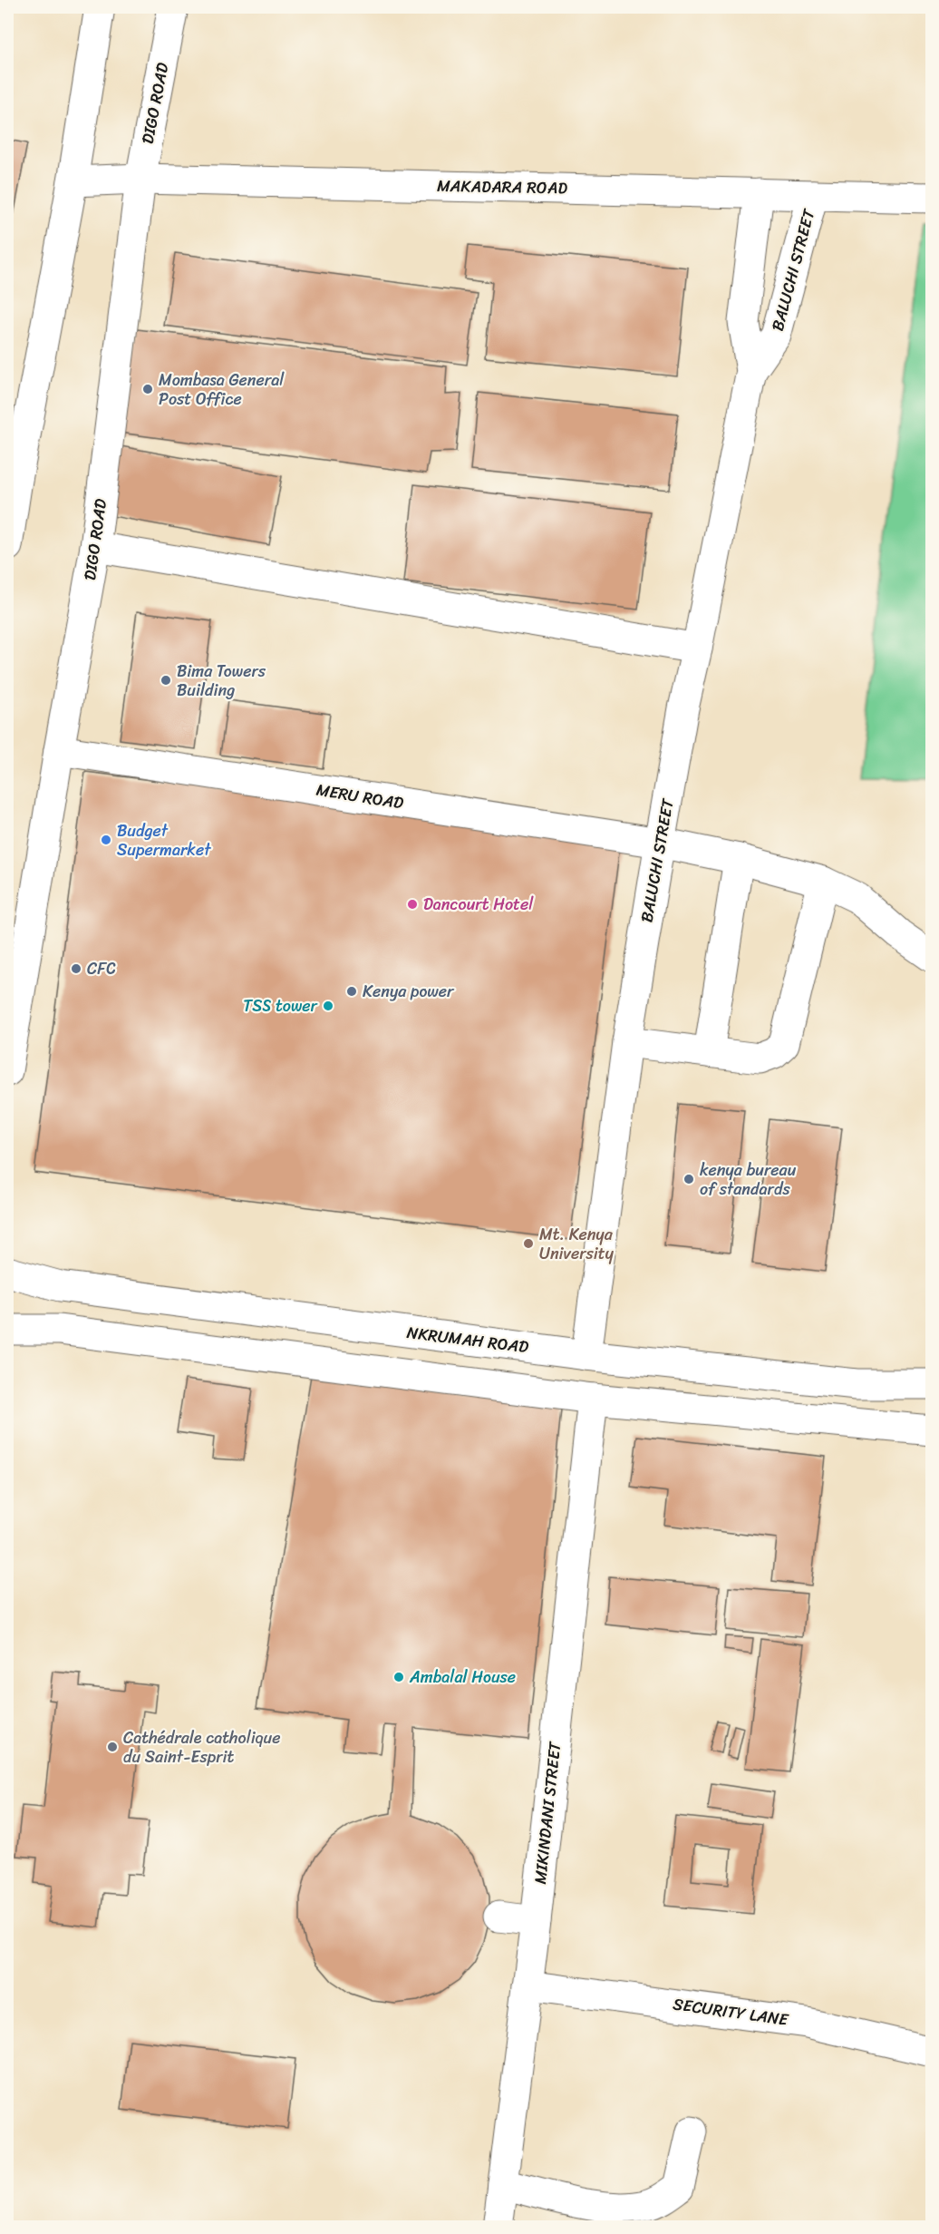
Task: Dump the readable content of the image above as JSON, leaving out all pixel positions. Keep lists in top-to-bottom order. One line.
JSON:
{"streets":{"main road":["DIGO ROAD","MAKADARA ROAD","BALUCHI STREET","MERU ROAD","NKRUMAH ROAD","MIKINDANI STREET","SECURITY LANE"]},"crossings":[["DIGO ROAD","MAKADARA ROAD"],["DIGO ROAD","MERU ROAD"],["MAKADARA ROAD","BALUCHI STREET"],["BALUCHI STREET","MERU ROAD"],["BALUCHI STREET","NKRUMAH ROAD"],["MIKINDANI STREET","SECURITY LANE"]],"places":["Mombasa General Post Office","Bima Towers Building","Budget Supermarket","Dancourt Hotel","CFC","Kenya power","TSS tower","kenya bureau of standards","Mt. Kenya University","Ambalal House","Cathédrale catholique du Saint-Esprit"]}
